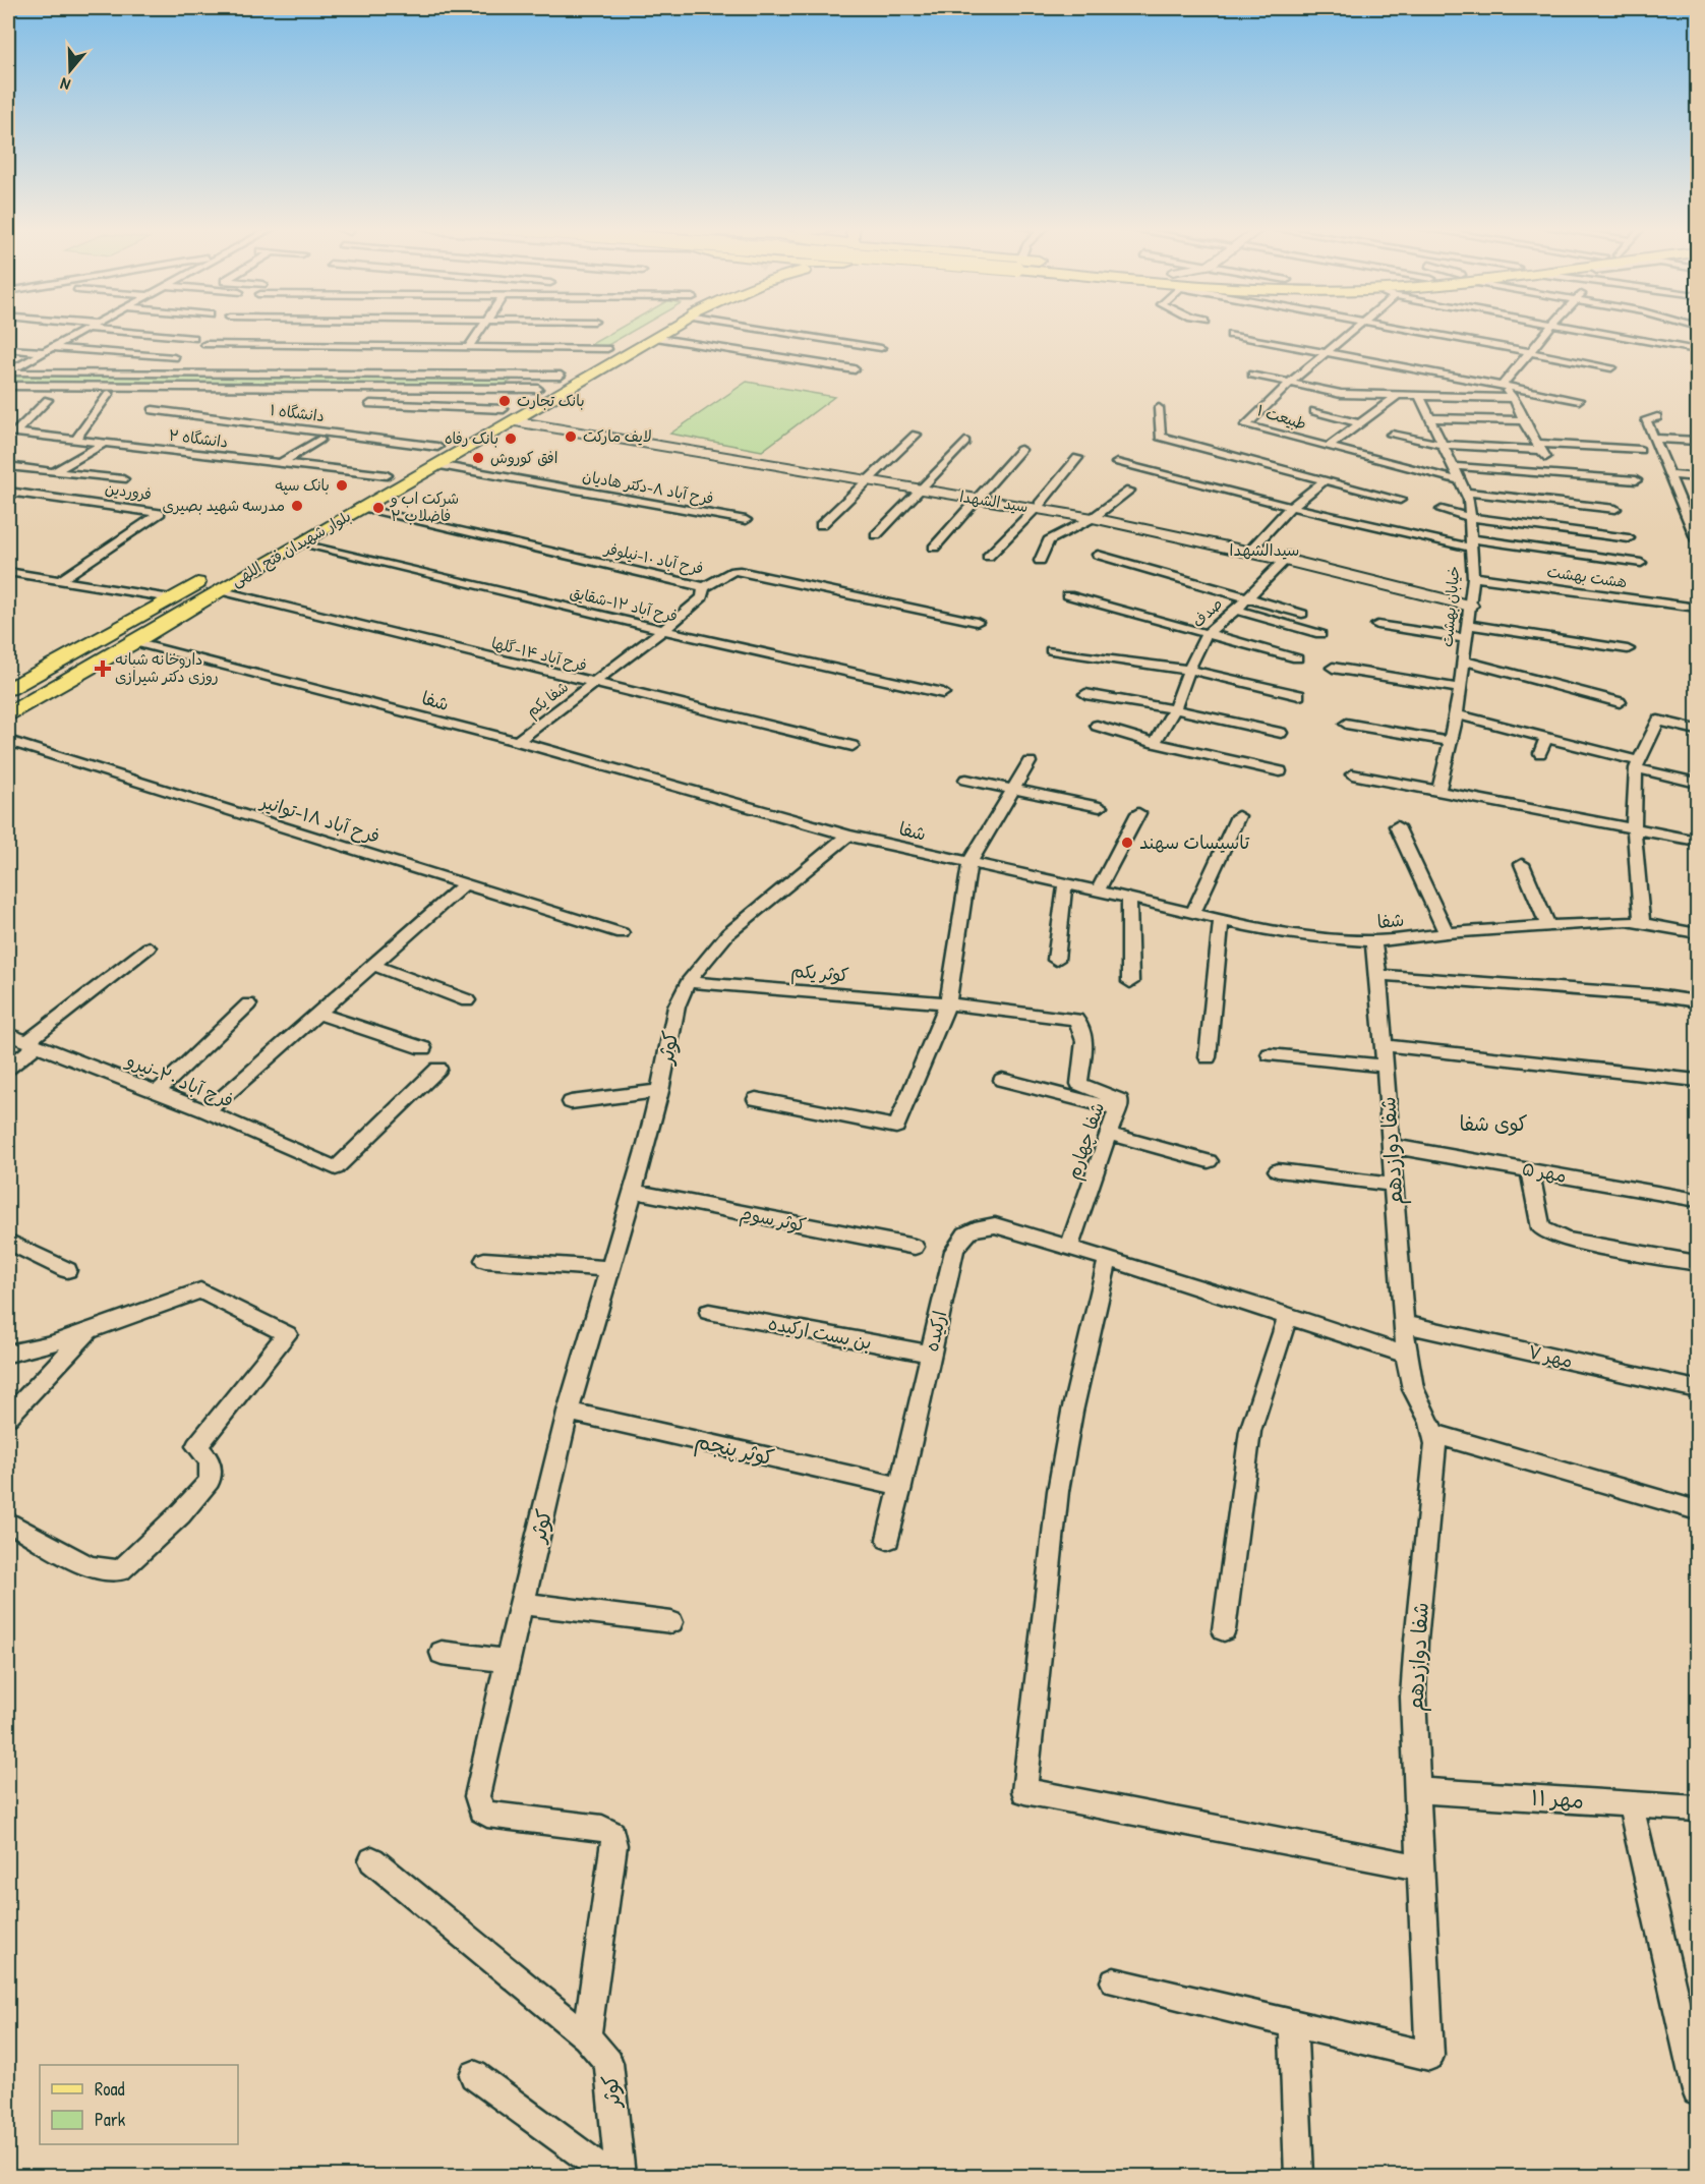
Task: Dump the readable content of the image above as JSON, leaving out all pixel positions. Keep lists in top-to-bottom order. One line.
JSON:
{"streets":{"main road":["بلوار شهیدان فتح اللهی"],"street":["دانشگاه ۱","طبیعت ۱","دانشگاه ۲","فرح آباد ۸-دکتر هادیان","فروردین","سید الشهدا","فرح آباد ۱۰-نیلوفر","هشت بهشت","فرح آباد ۱۲-شقایق","خیابان بهشت","صدف","فرح آباد ۱۴-گلها","شفا یکم","شفا","فرح آباد ۱۸-توانیر","کوثر یکم","کوثر","فرح آباد ۲۰-نیرو","شفا چهارم","شفا دوازدهم","مهر ۵","کوثر سوم","ارکیده","بن بست ارکیده","مهر ۷","کوثر پنجم","مهر ۱۱"]},"crossings":[["طبیعت ۱","خیابان بهشت"],["دانشگاه ۲","بلوار شهیدان فتح اللهی"],["فرح آباد ۸-دکتر هادیان","بلوار شهیدان فتح اللهی"],["سید الشهدا","بلوار شهیدان فتح اللهی"],["سید الشهدا","خیابان بهشت"],["سید الشهدا","صدف"],["بلوار شهیدان فتح اللهی","فرح آباد ۱۰-نیلوفر"],["بلوار شهیدان فتح اللهی","فرح آباد ۱۲-شقایق"],["بلوار شهیدان فتح اللهی","فرح آباد ۱۴-گلها"],["بلوار شهیدان فتح اللهی","شفا"],["فرح آباد ۱۰-نیلوفر","شفا یکم"],["هشت بهشت","خیابان بهشت"],["فرح آباد ۱۲-شقایق","شفا یکم"],["فرح آباد ۱۴-گلها","شفا یکم"],["شفا یکم","شفا"],["شفا","کوثر"],["شفا","شفا دوازدهم"],["کوثر یکم","کوثر"],["کوثر یکم","شفا چهارم"],["کوثر","کوثر سوم"],["کوثر","کوثر پنجم"],["شفا چهارم","ارکیده"],["شفا دوازدهم","مهر ۵"],["شفا دوازدهم","ارکیده"],["شفا دوازدهم","مهر ۷"],["شفا دوازدهم","مهر ۱۱"],["ارکیده","بن بست ارکیده"],["ارکیده","کوثر پنجم"]],"districts":["سیدالشهدا","کوی شفا"],"places":{"other":["بانک تجارت","لایف مارکت","بانک رفاه","افق کوروش","بانک سپه","مدرسه شهید بصیری","شرکت اب و فاضلاب ۲","تاسیسات سهند"],"health":["داروخانه شبانه روزی دکتر شیرازی"]},"legend":["Road","Park"],"north":"bottom"}
